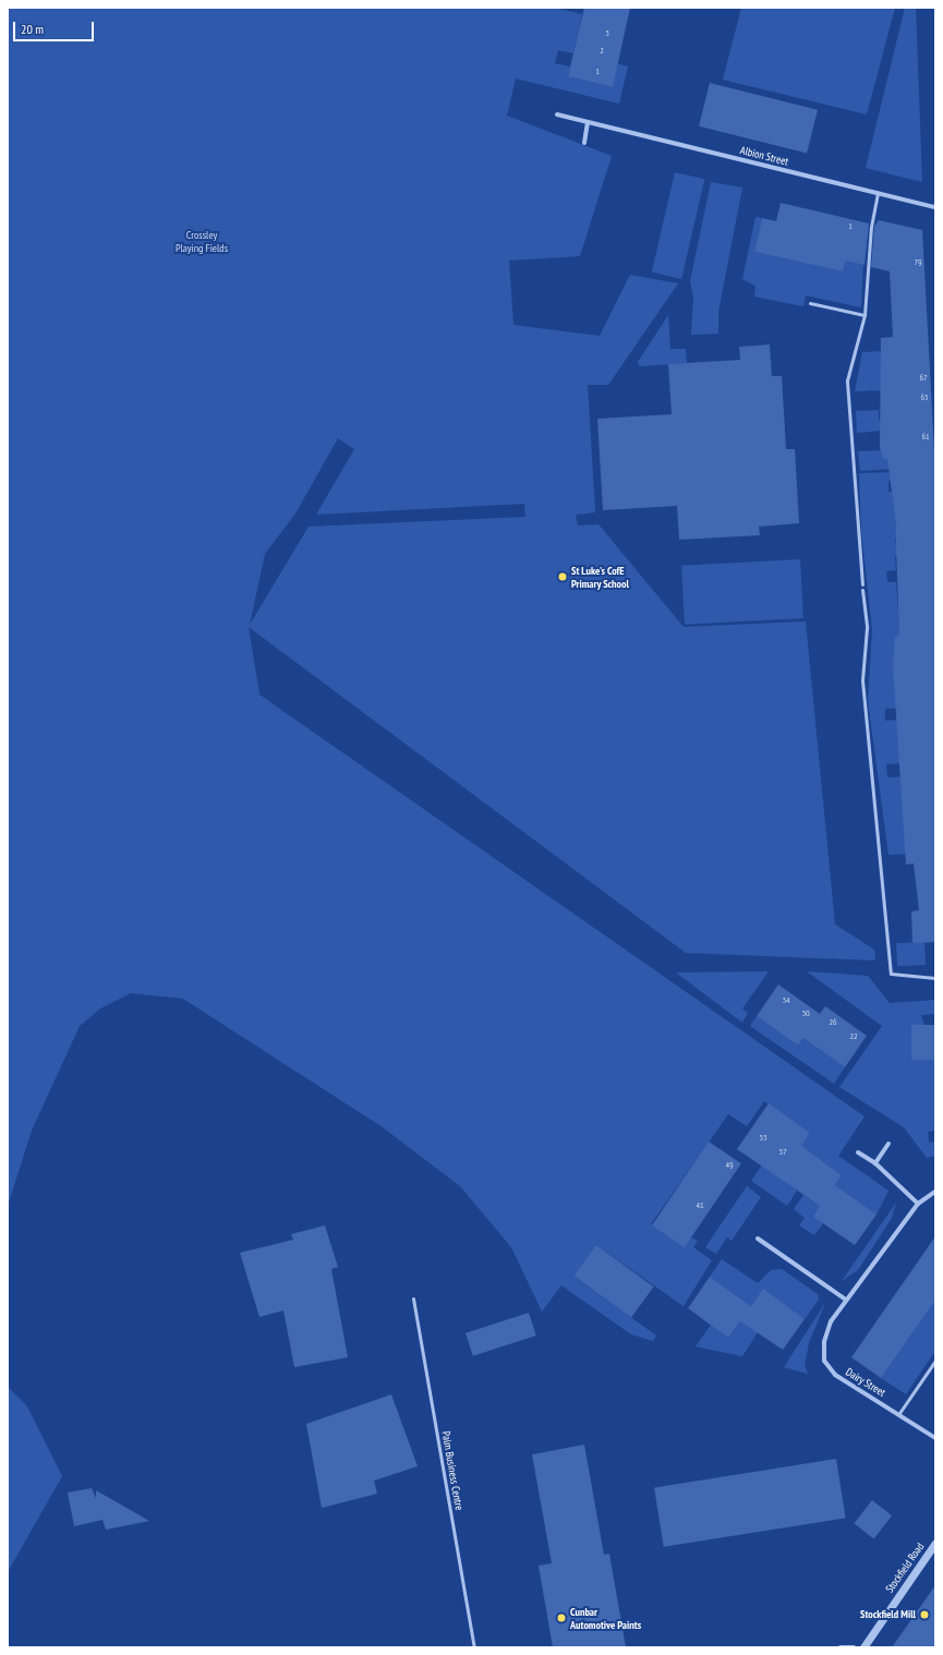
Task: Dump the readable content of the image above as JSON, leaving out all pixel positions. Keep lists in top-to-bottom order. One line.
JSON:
{"streets":{"street":["Albion Street","Dairy Street","Stockfield Road"],"lane":["Palm Business Centre"]},"parks":["Crossley Playing Fields"],"places":["St Luke's CofE Primary School","Stockfield Mill","Cunbar Automotive Paints"],"house_numbers":["3","2","1","1","79","67","65","61","34","30","26","22","53","57","49","41"],"scale_bar":"20 m"}
